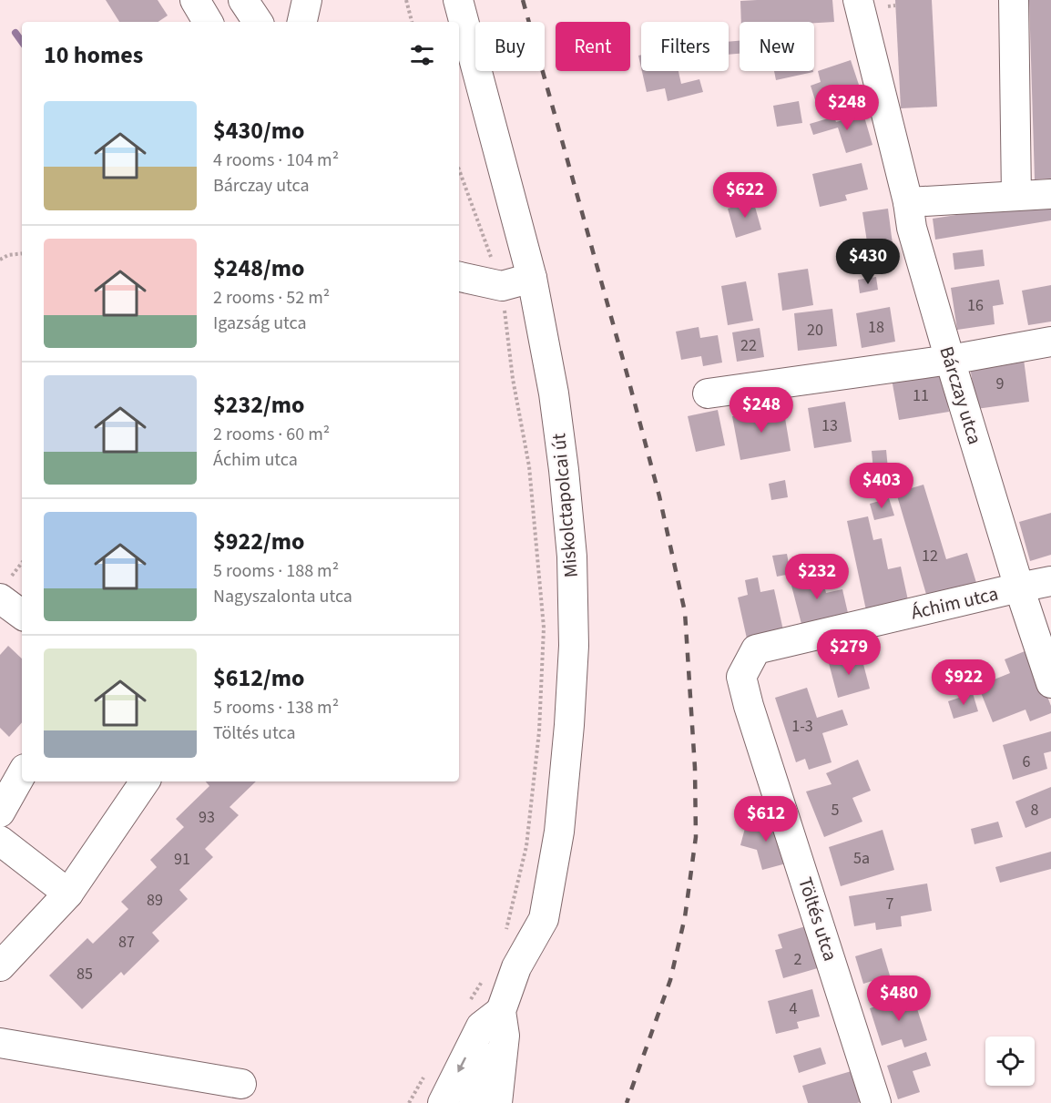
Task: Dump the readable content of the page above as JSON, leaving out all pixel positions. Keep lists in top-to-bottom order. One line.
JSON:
{"streets":{"street":["Bárczay utca","Miskolctapolcai út","Áchim utca","Töltés utca"]},"crossings":[["Bárczay utca","Áchim utca"],["Áchim utca","Töltés utca"]],"house_numbers":["16","18","20","22","9","11","13","12","1-3","6","5","8","93","5a","91","89","7","87","2","85","4"],"page":{"chip":["Buy","Rent","Filters","New"],"heading":"10 homes","price":["$248","$622","$430","$248","$403","$232","$279","$922","$612","$480"],"list":[{"name":"$430/mo","note":"4 rooms · 104 m² · Bárczay utca"},{"name":"$248/mo","note":"2 rooms · 52 m² · Igazság utca"},{"name":"$232/mo","note":"2 rooms · 60 m² · Áchim utca"},{"name":"$922/mo","note":"5 rooms · 188 m² · Nagyszalonta utca"},{"name":"$612/mo","note":"5 rooms · 138 m² · Töltés utca"}]}}
